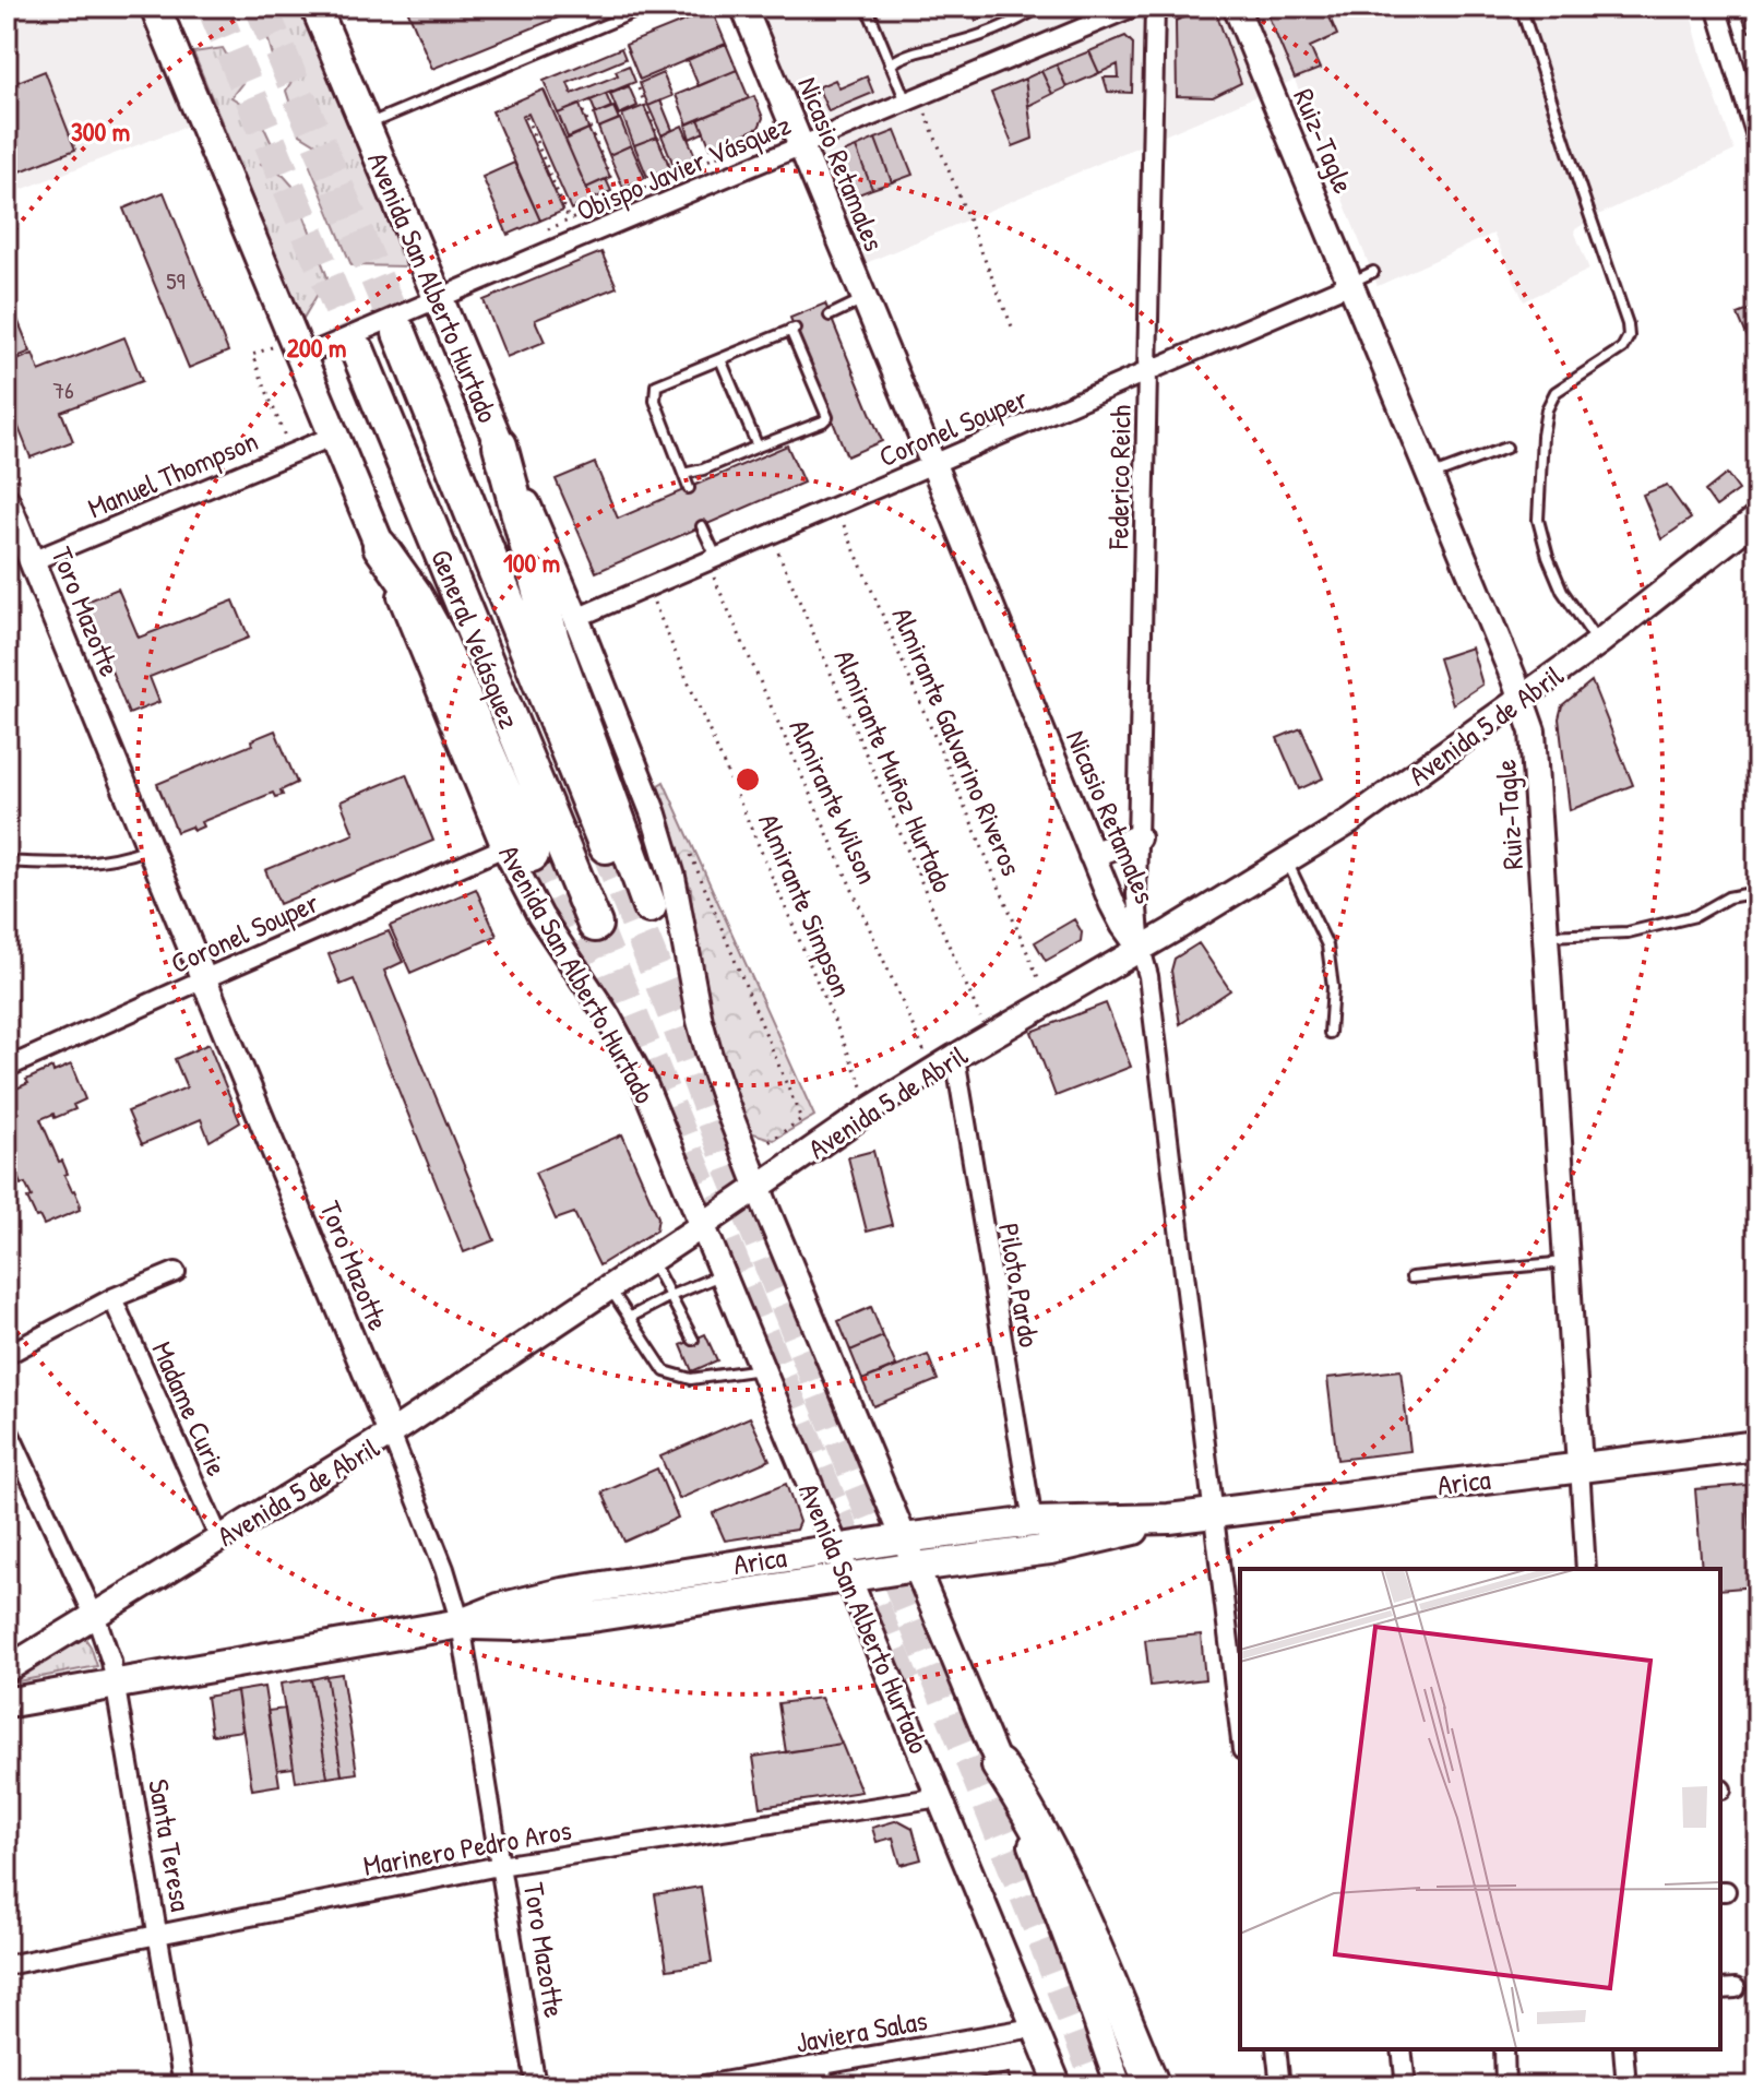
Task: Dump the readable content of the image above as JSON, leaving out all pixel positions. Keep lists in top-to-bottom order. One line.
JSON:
{"streets":{"highway":["General Velásquez"],"main road":["Avenida San Alberto Hurtado","Arica"],"street":["Ruiz-Tagle","Nicasio Retamales","Obispo Javier Vásquez","Coronel Souper","Manuel Thompson","Federico Reich","Toro Mazotte","Avenida 5 de Abril","Piloto Pardo","Madame Curie","Santa Teresa","Marinero Pedro Aros","Javiera Salas"],"path":["Almirante Galvarino Riveros","Almirante Muñoz Hurtado","Almirante Wilson","Almirante Simpson"]},"crossings":[["Ruiz-Tagle","Coronel Souper"],["Ruiz-Tagle","Avenida 5 de Abril"],["Ruiz-Tagle","Arica"],["Nicasio Retamales","Obispo Javier Vásquez"],["Nicasio Retamales","Coronel Souper"],["Nicasio Retamales","Federico Reich"],["Nicasio Retamales","Avenida 5 de Abril"],["Nicasio Retamales","Arica"],["Obispo Javier Vásquez","Avenida San Alberto Hurtado"],["Avenida San Alberto Hurtado","Coronel Souper"],["Avenida San Alberto Hurtado","Avenida 5 de Abril"],["Avenida San Alberto Hurtado","Arica"],["Avenida San Alberto Hurtado","Marinero Pedro Aros"],["Avenida San Alberto Hurtado","Javiera Salas"],["Coronel Souper","Federico Reich"],["Coronel Souper","Toro Mazotte"],["Manuel Thompson","Toro Mazotte"],["Federico Reich","Avenida 5 de Abril"],["Toro Mazotte","Avenida 5 de Abril"],["Toro Mazotte","Arica"],["Toro Mazotte","Marinero Pedro Aros"],["Avenida 5 de Abril","Piloto Pardo"],["Avenida 5 de Abril","Madame Curie"],["Avenida 5 de Abril","Santa Teresa"],["Piloto Pardo","Arica"],["Arica","Santa Teresa"],["Santa Teresa","Marinero Pedro Aros"]],"house_numbers":["59","76"],"rings":["300 m","200 m","100 m"]}
